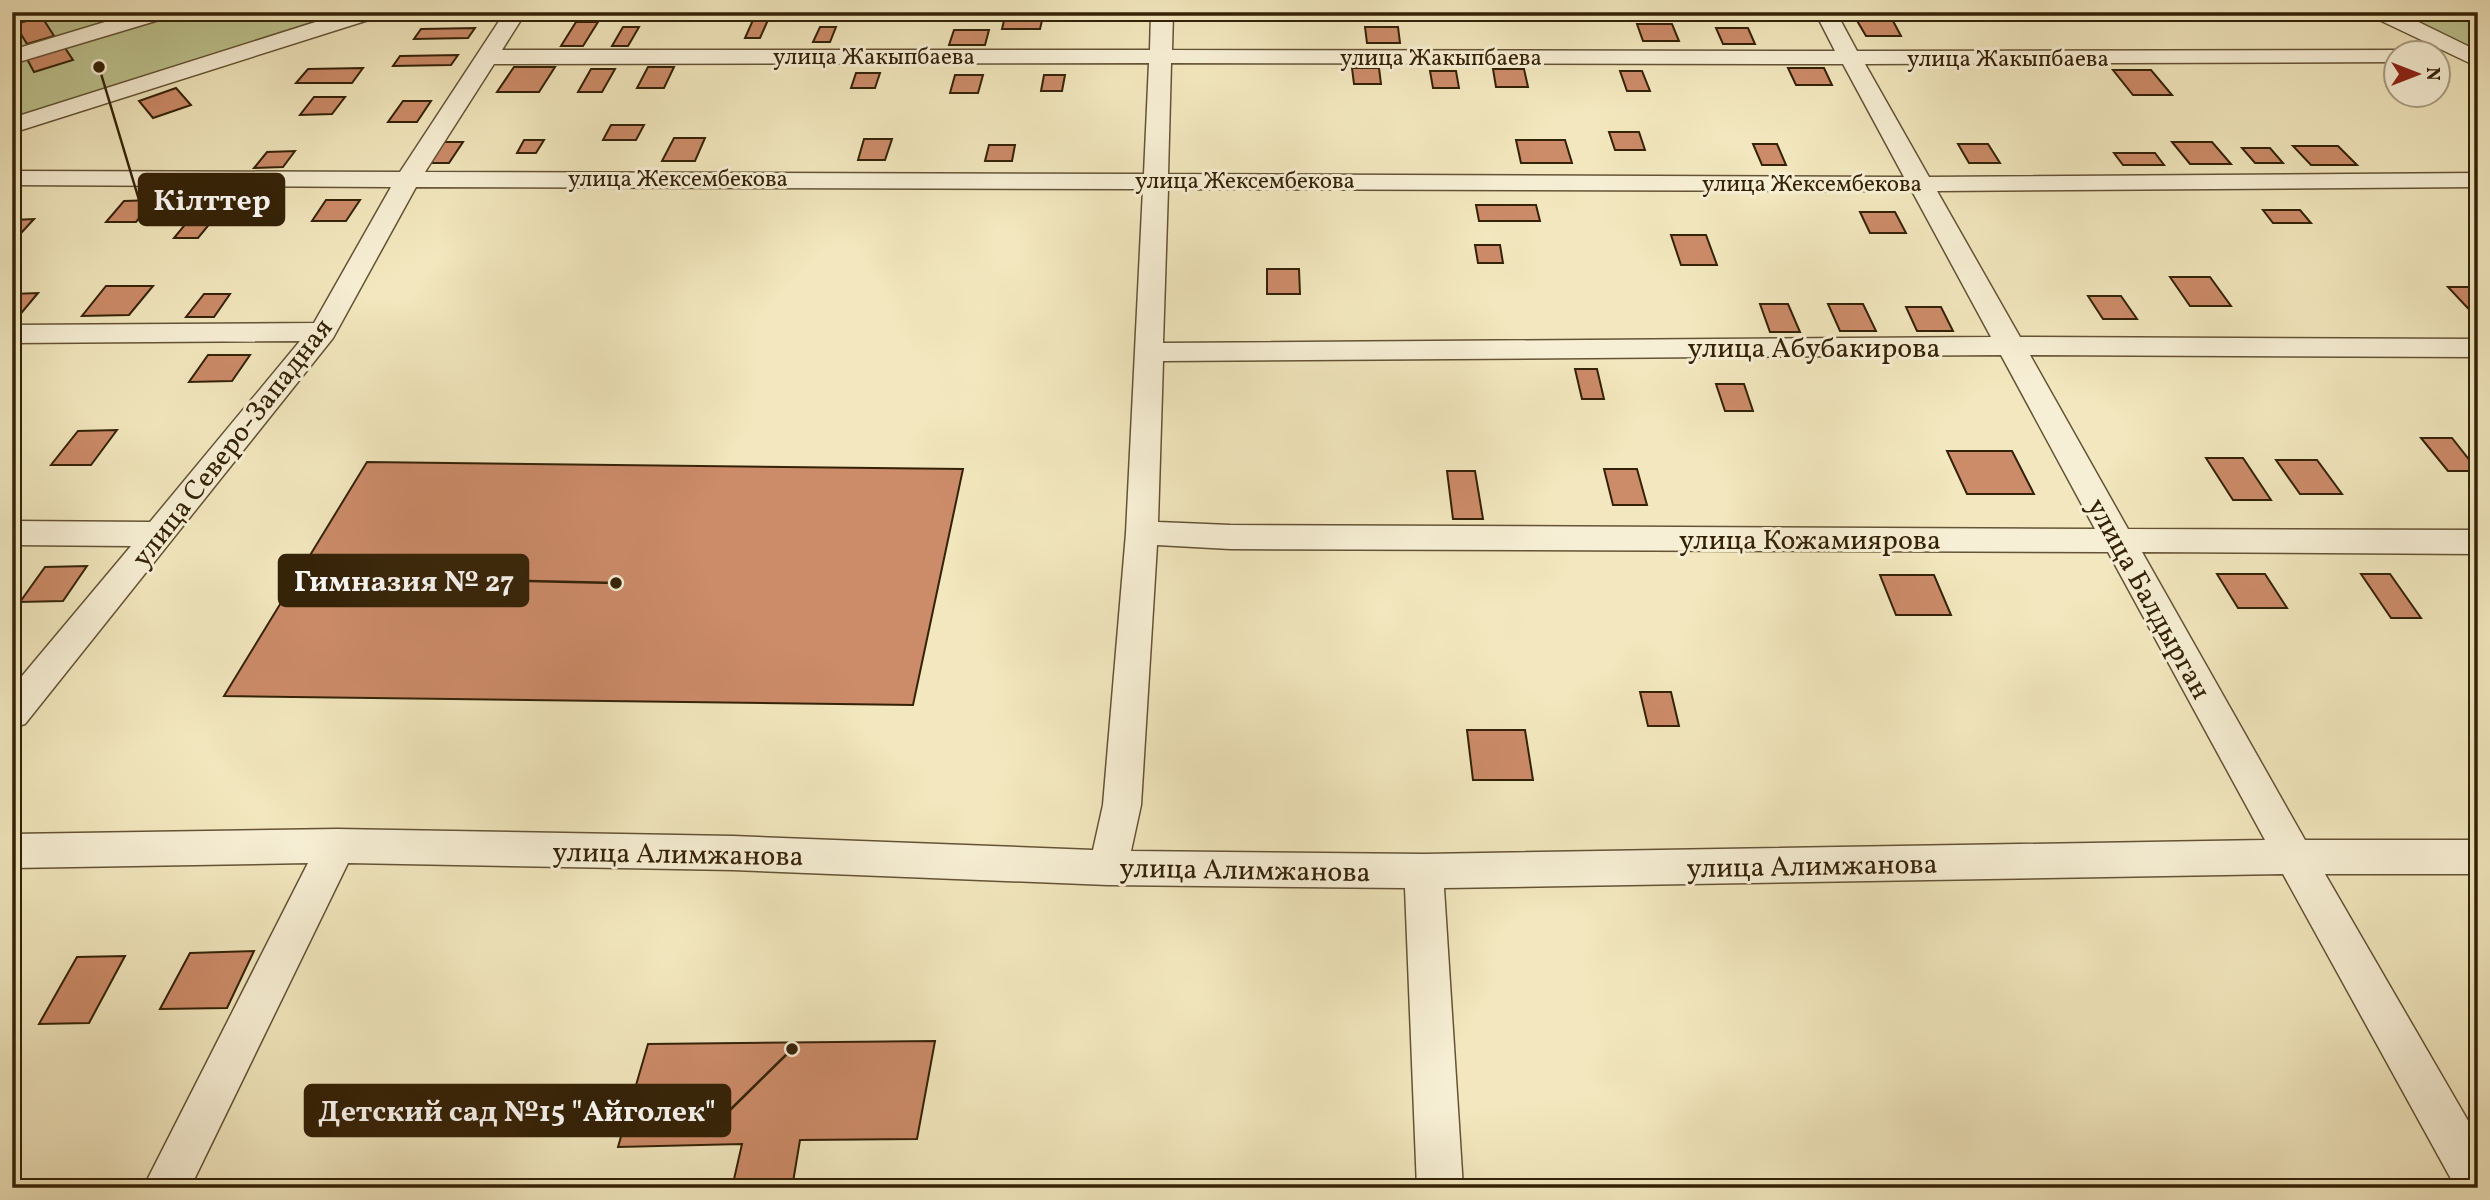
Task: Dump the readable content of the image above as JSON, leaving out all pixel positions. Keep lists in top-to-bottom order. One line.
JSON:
{"streets":{"street":["улица Жакыпбаева","улица Жексембекова","улица Абубакирова","улица Северо-Западная","улица Кожамиярова","улица Балдырган","улица Алимжанова"]},"crossings":[["улица Жакыпбаева","улица Северо-Западная"],["улица Жакыпбаева","улица Балдырган"],["улица Жексембекова","улица Северо-Западная"],["улица Жексембекова","улица Балдырган"],["улица Абубакирова","улица Балдырган"],["улица Кожамиярова","улица Балдырган"],["улица Балдырган","улица Алимжанова"]],"places":["Кілттер","Гимназия № 27","Детский сад №15 \"Айголек\""],"north":"right"}
